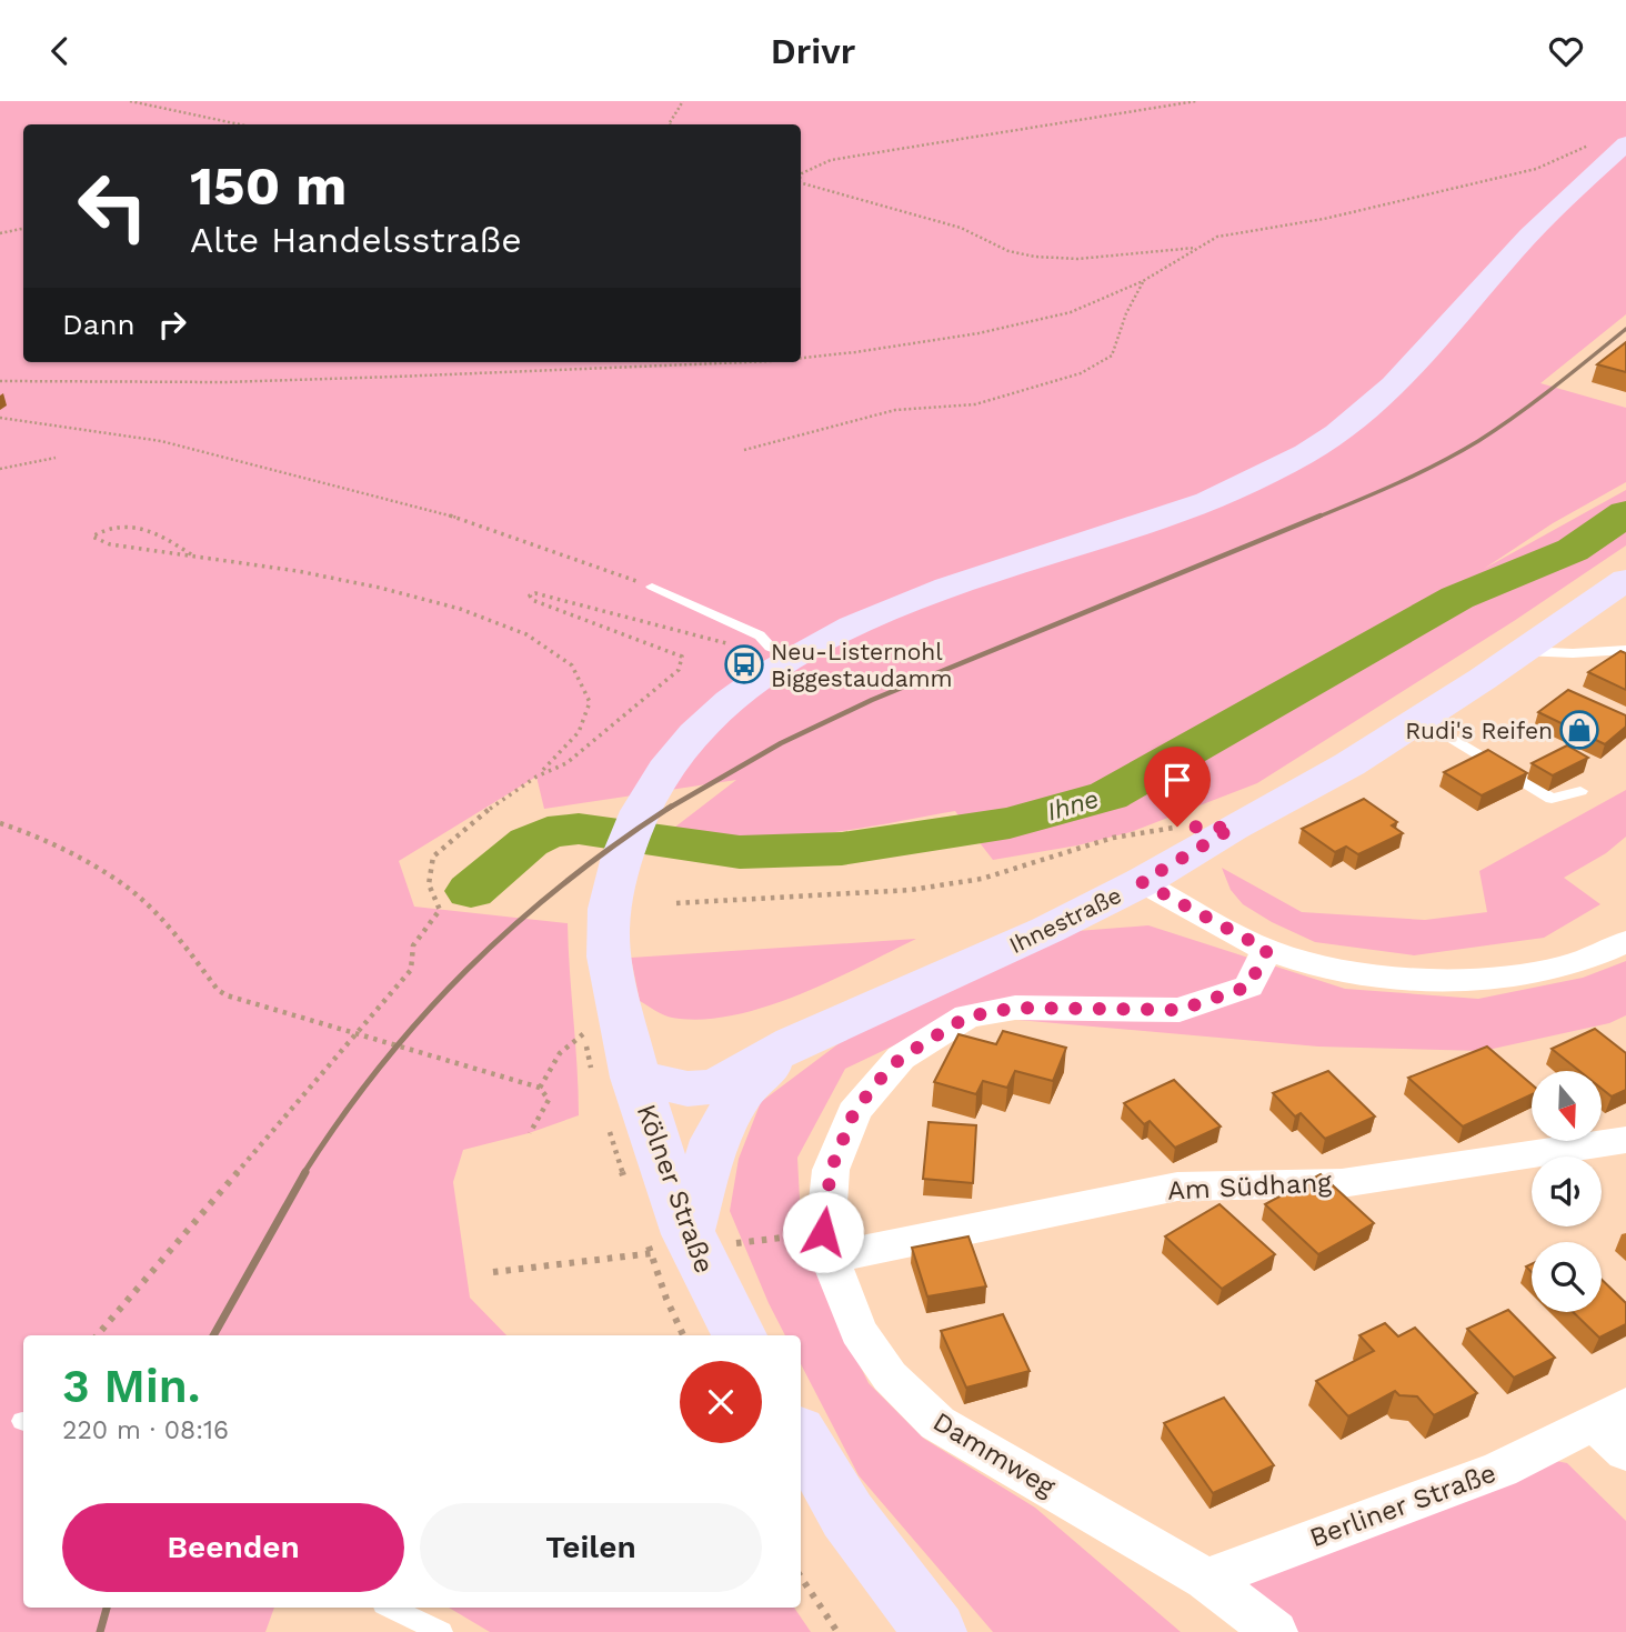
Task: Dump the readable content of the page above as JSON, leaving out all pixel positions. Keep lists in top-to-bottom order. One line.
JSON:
{"streets":{"main road":["Ihnestraße","Kölner Straße"],"street":["Am Südhang","Dammweg","Berliner Straße"]},"crossings":[["Ihnestraße","Kölner Straße"],["Am Südhang","Dammweg"],["Dammweg","Berliner Straße"]],"water":["Ihne"],"places":{"bus stop":["Neu-Listernohl Biggestaudamm"],"shop":["Rudi's Reifen"]},"north":"bottom","page":{"header":"Drivr","turn":["150 m","Alte Handelsstraße"],"then":"Dann","heading":["3 Min.","220 m · 08:16"],"buttons":["Beenden","Teilen"]}}
